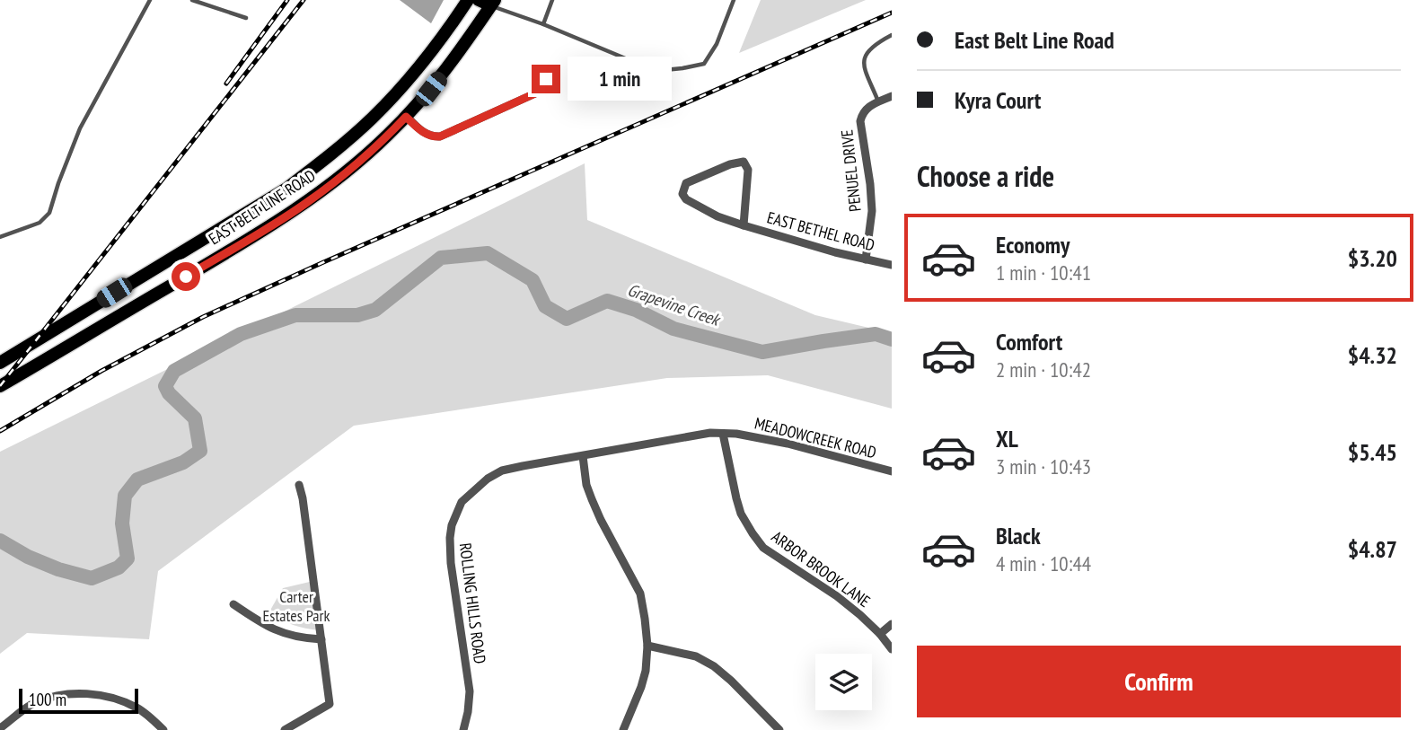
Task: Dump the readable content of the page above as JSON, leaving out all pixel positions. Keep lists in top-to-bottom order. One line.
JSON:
{"streets":{"main road":["EAST BELT LINE ROAD"],"street":["PENUEL DRIVE","EAST BETHEL ROAD","MEADOWCREEK ROAD","ARBOR BROOK LANE","ROLLING HILLS ROAD"]},"crossings":[["PENUEL DRIVE","EAST BETHEL ROAD"],["MEADOWCREEK ROAD","ARBOR BROOK LANE"],["MEADOWCREEK ROAD","ROLLING HILLS ROAD"]],"water":["Grapevine Creek"],"parks":["Carter Estates Park"],"scale_bar":"100 m","page":{"banner":["East Belt Line Road","Kyra Court"],"bubble":"1 min","heading":"Choose a ride","list":[{"name":"Economy","note":"1 min · 10:41","value":"$3.20"},{"name":"Comfort","note":"2 min · 10:42","value":"$4.32"},{"name":"XL","note":"3 min · 10:43","value":"$5.45"},{"name":"Black","note":"4 min · 10:44","value":"$4.87"}],"buttons":"Confirm","scale":"100 m"}}
